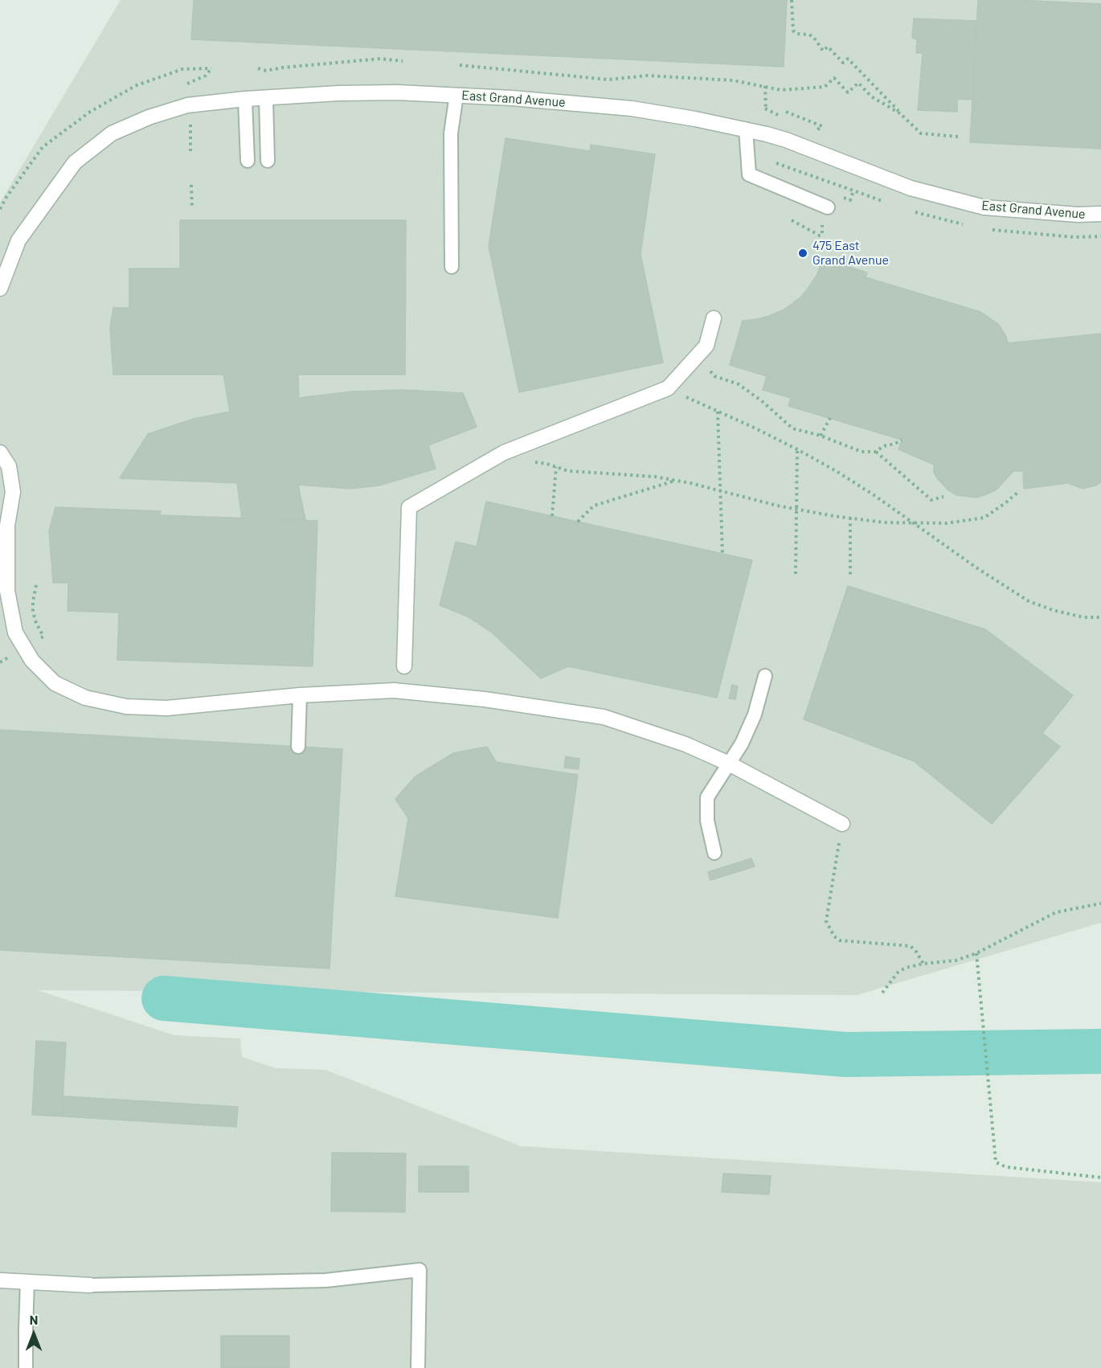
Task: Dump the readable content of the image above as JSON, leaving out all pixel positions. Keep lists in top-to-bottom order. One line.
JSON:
{"streets":{"street":["East Grand Avenue"]},"places":["475 East Grand Avenue"],"north":"top"}
